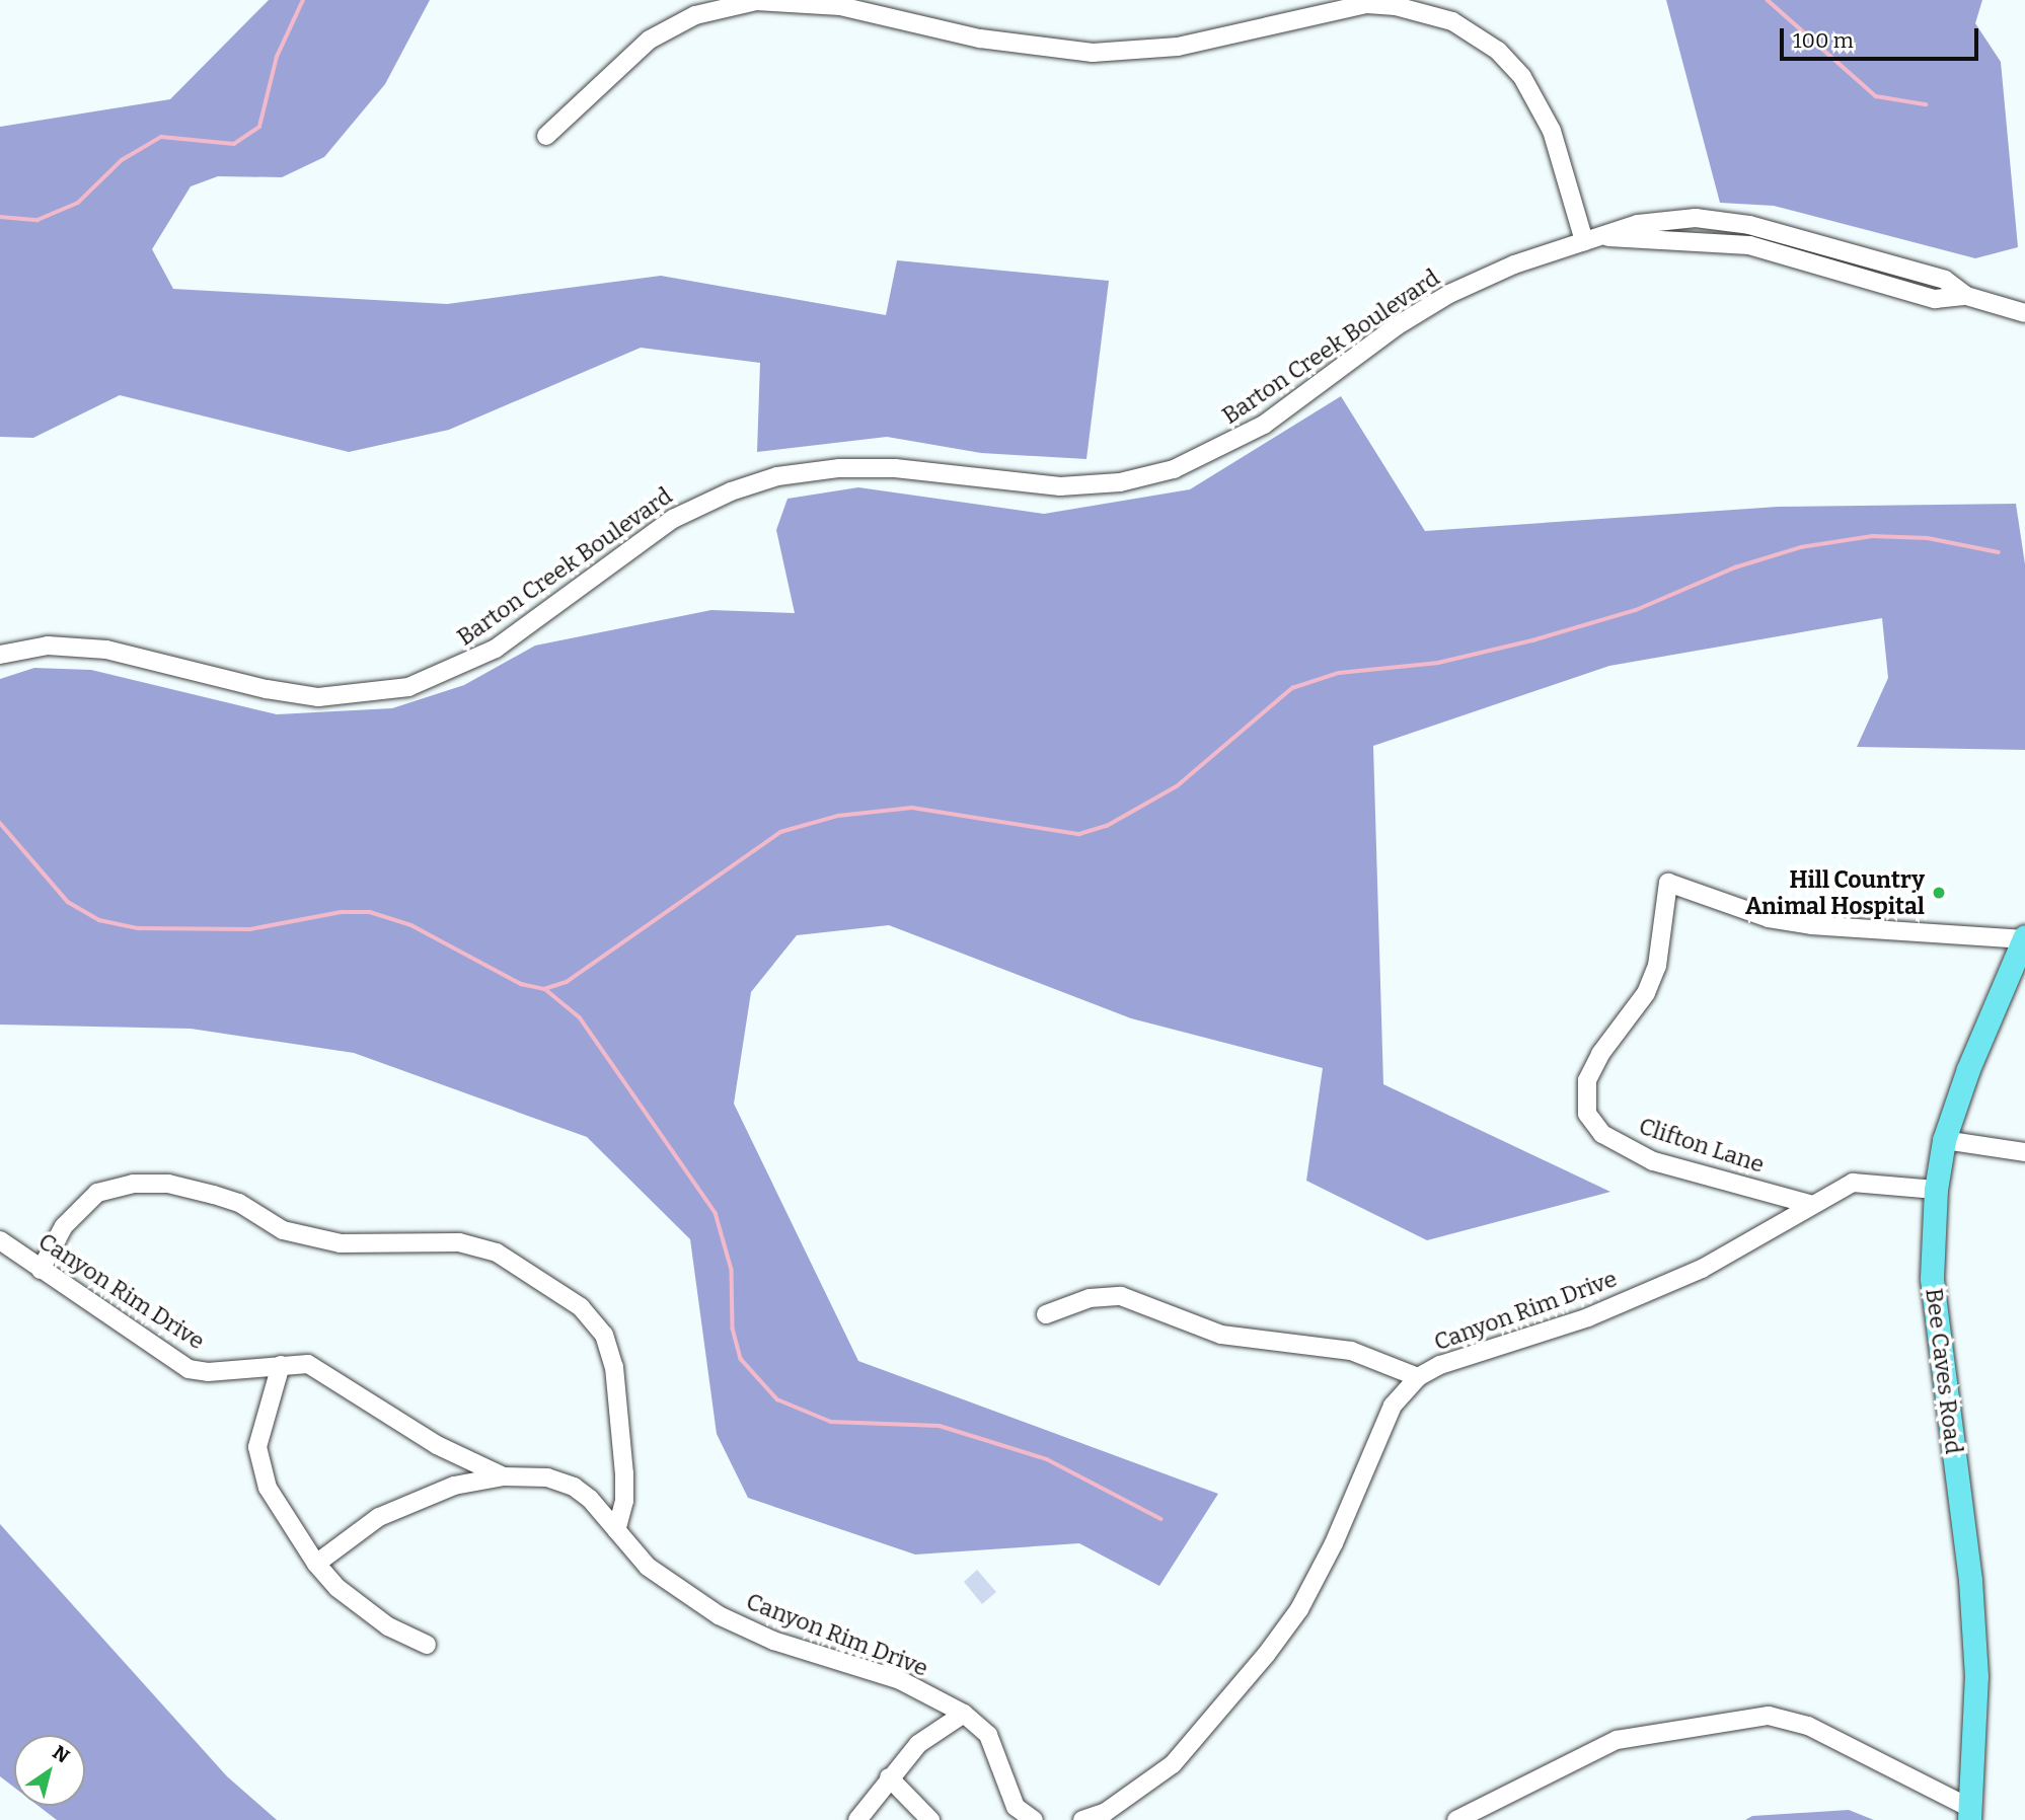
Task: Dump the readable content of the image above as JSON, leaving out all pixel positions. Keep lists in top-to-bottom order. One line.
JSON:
{"streets":{"main road":["Bee Caves Road"],"street":["Barton Creek Boulevard","Clifton Lane","Canyon Rim Drive"]},"crossings":[["Clifton Lane","Canyon Rim Drive"],["Clifton Lane","Bee Caves Road"],["Canyon Rim Drive","Bee Caves Road"]],"places":["Hill Country Animal Hospital"],"scale_bar":"100 m","north":"top right"}
